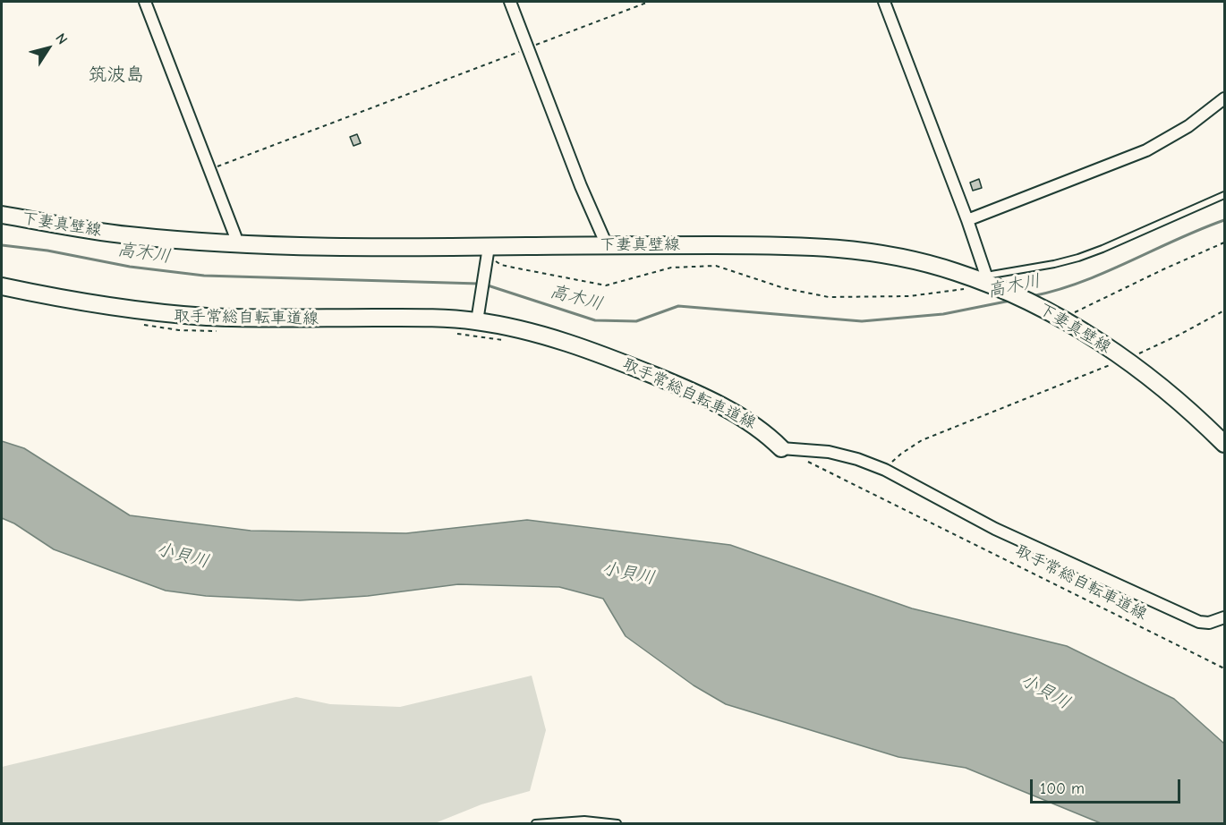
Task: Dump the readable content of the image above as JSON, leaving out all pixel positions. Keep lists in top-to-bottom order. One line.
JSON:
{"streets":{"main road":["下妻真壁線"],"path":["取手常総自転車道線"]},"districts":["筑波島"],"water":["高木川","小貝川"],"scale_bar":"100 m","north":"top right"}
